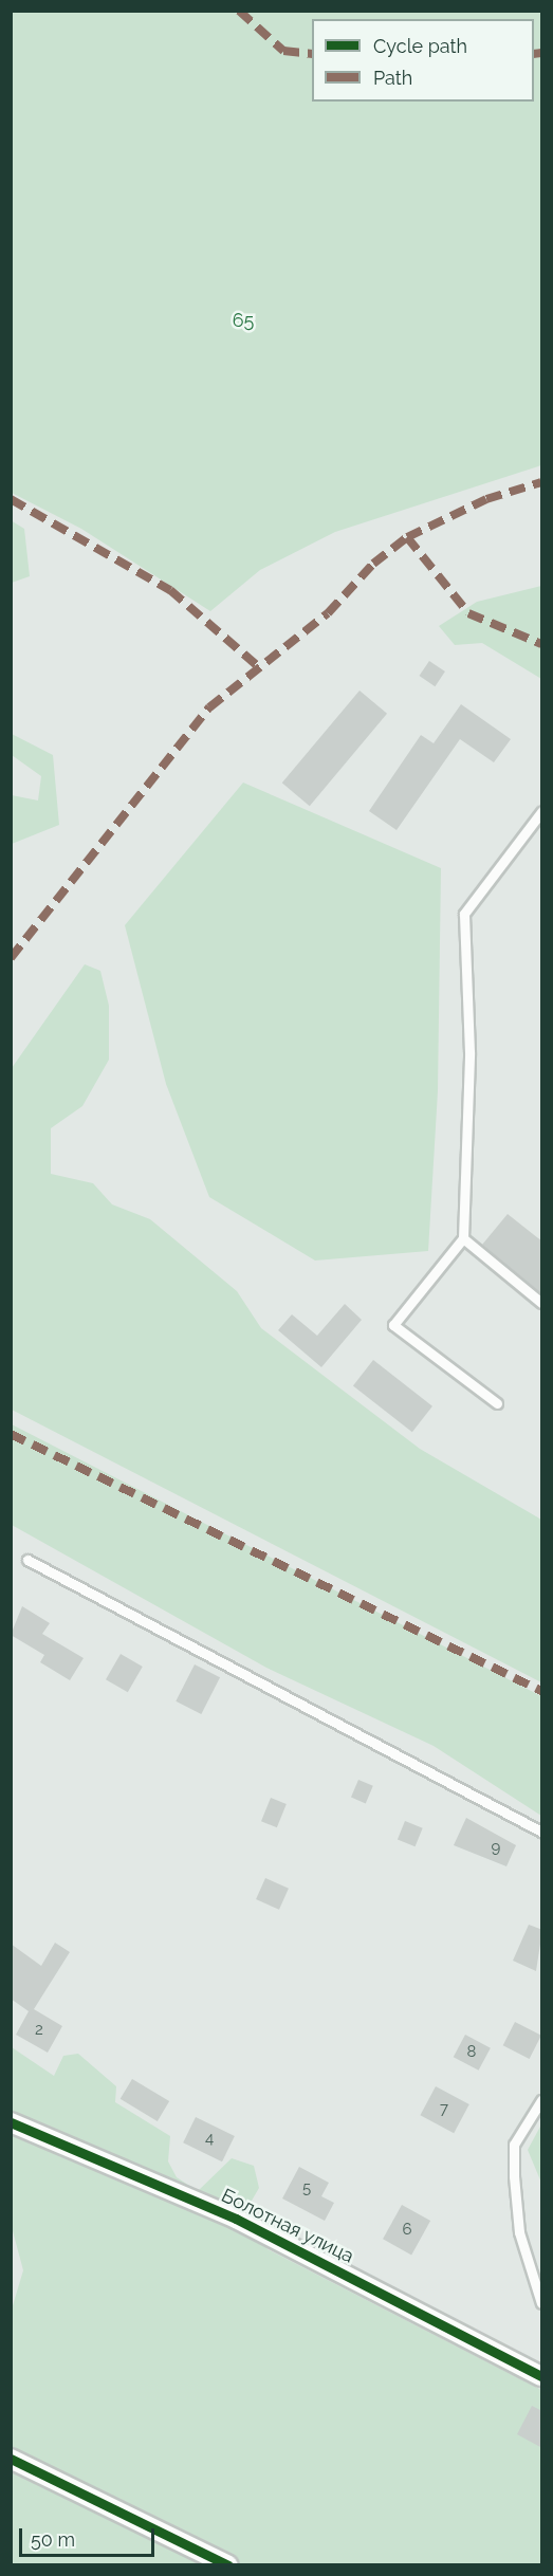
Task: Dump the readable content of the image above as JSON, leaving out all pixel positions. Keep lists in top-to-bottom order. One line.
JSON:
{"streets":{"street":["Болотная улица"]},"parks":["65"],"house_numbers":["9","2","8","7","4","5","6"],"legend":["Cycle path","Path"],"scale_bar":"50 m"}
